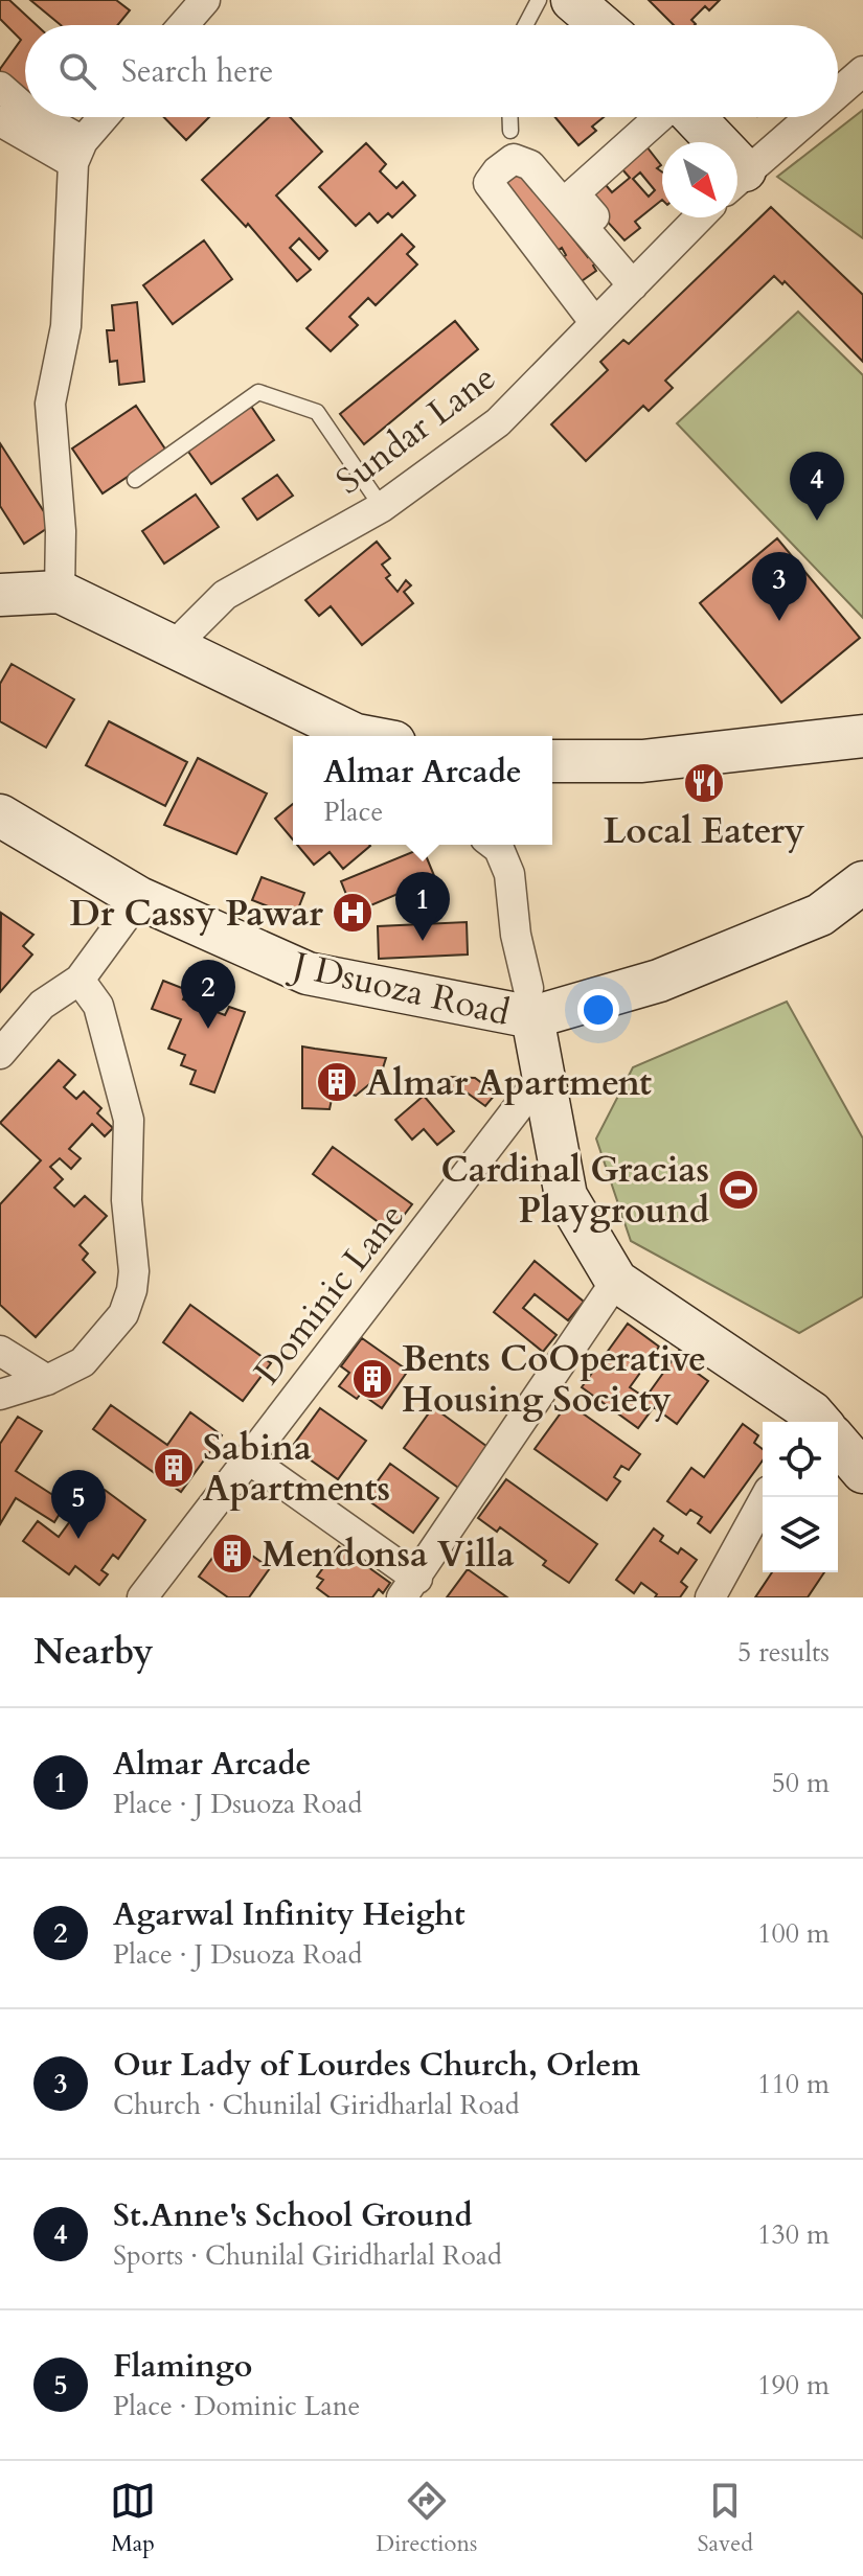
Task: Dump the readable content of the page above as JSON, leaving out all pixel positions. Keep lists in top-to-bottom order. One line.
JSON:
{"streets":{"main road":["J Dsuoza Road"],"street":["Sundar Lane","Dominic Lane"]},"places":{"restaurant":["Local Eatery"],"hospital":["Dr Cassy Pawar"],"building":["Almar Apartment","Bents CoOperative Housing Society","Sabina Apartments","Mendonsa Villa"],"sports":["Cardinal Gracias Playground"]},"north":"bottom right","page":{"search":"Search here","pins":["4","3","1","2","5"],"popup":["Almar Arcade","Place"],"heading":["Nearby","5 results"],"list":[{"mark":"1","name":"Almar Arcade","note":"Place · J Dsuoza Road","value":"50 m"},{"mark":"2","name":"Agarwal Infinity Height","note":"Place · J Dsuoza Road","value":"100 m"},{"mark":"3","name":"Our Lady of Lourdes Church, Orlem","note":"Church · Chunilal Giridharlal Road","value":"110 m"},{"mark":"4","name":"St.Anne's School Ground","note":"Sports · Chunilal Giridharlal Road","value":"130 m"},{"mark":"5","name":"Flamingo","note":"Place · Dominic Lane","value":"190 m"}],"nav":["Map","Directions","Saved"]}}
